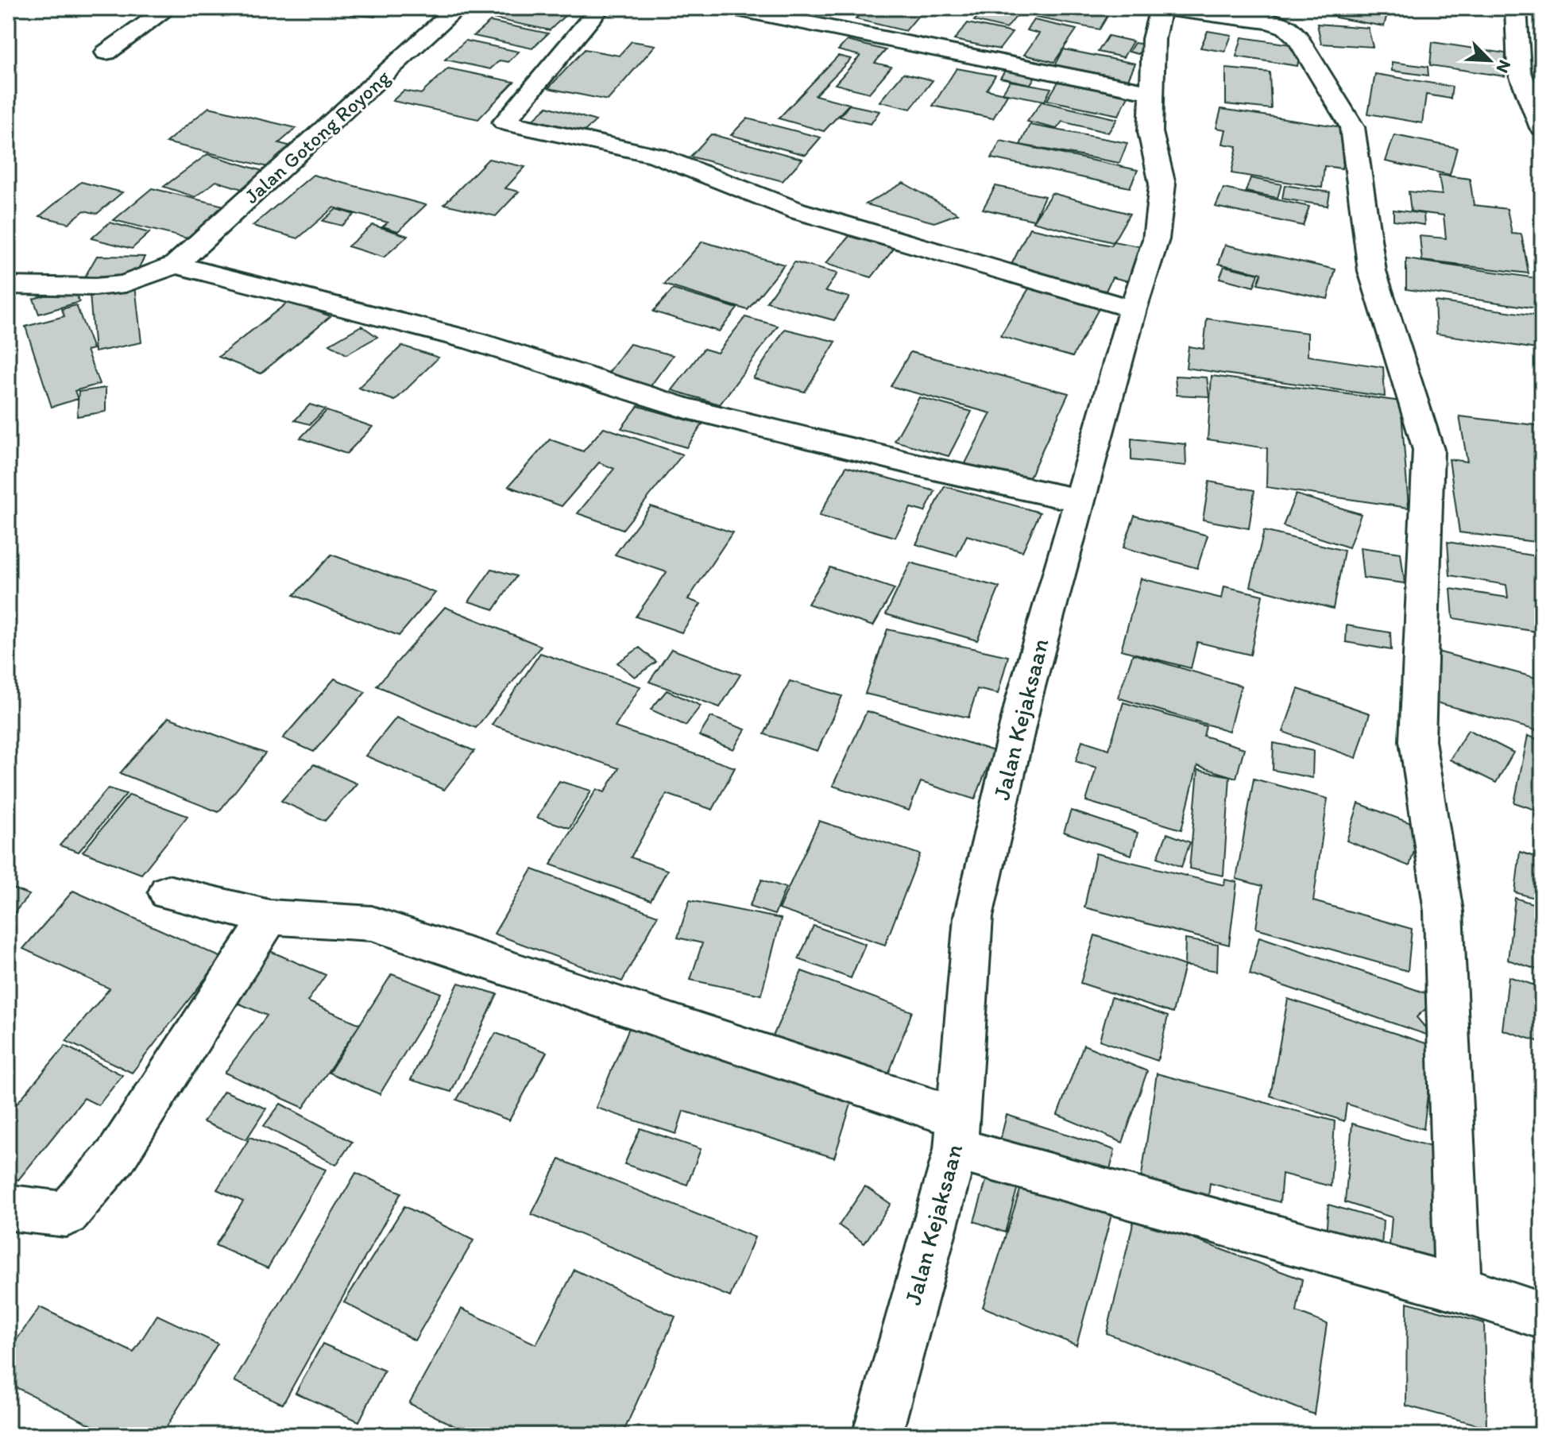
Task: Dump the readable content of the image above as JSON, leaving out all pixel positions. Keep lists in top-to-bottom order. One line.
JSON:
{"streets":{"street":["Jalan Gotong Royong","Jalan Kejaksaan"]},"north":"bottom right"}
